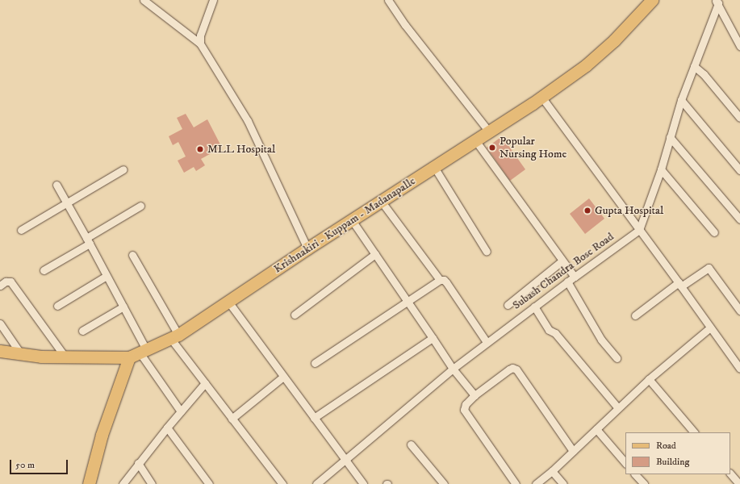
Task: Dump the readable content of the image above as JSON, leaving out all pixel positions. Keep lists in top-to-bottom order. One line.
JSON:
{"streets":{"main road":["Krishnakiri - Kuppam - Madanapalle"],"street":["Subash Chandra Bose Road"]},"places":["Popular Nursing Home","MLL Hospital","Gupta Hospital"],"legend":["Road","Building"],"scale_bar":"50 m"}
